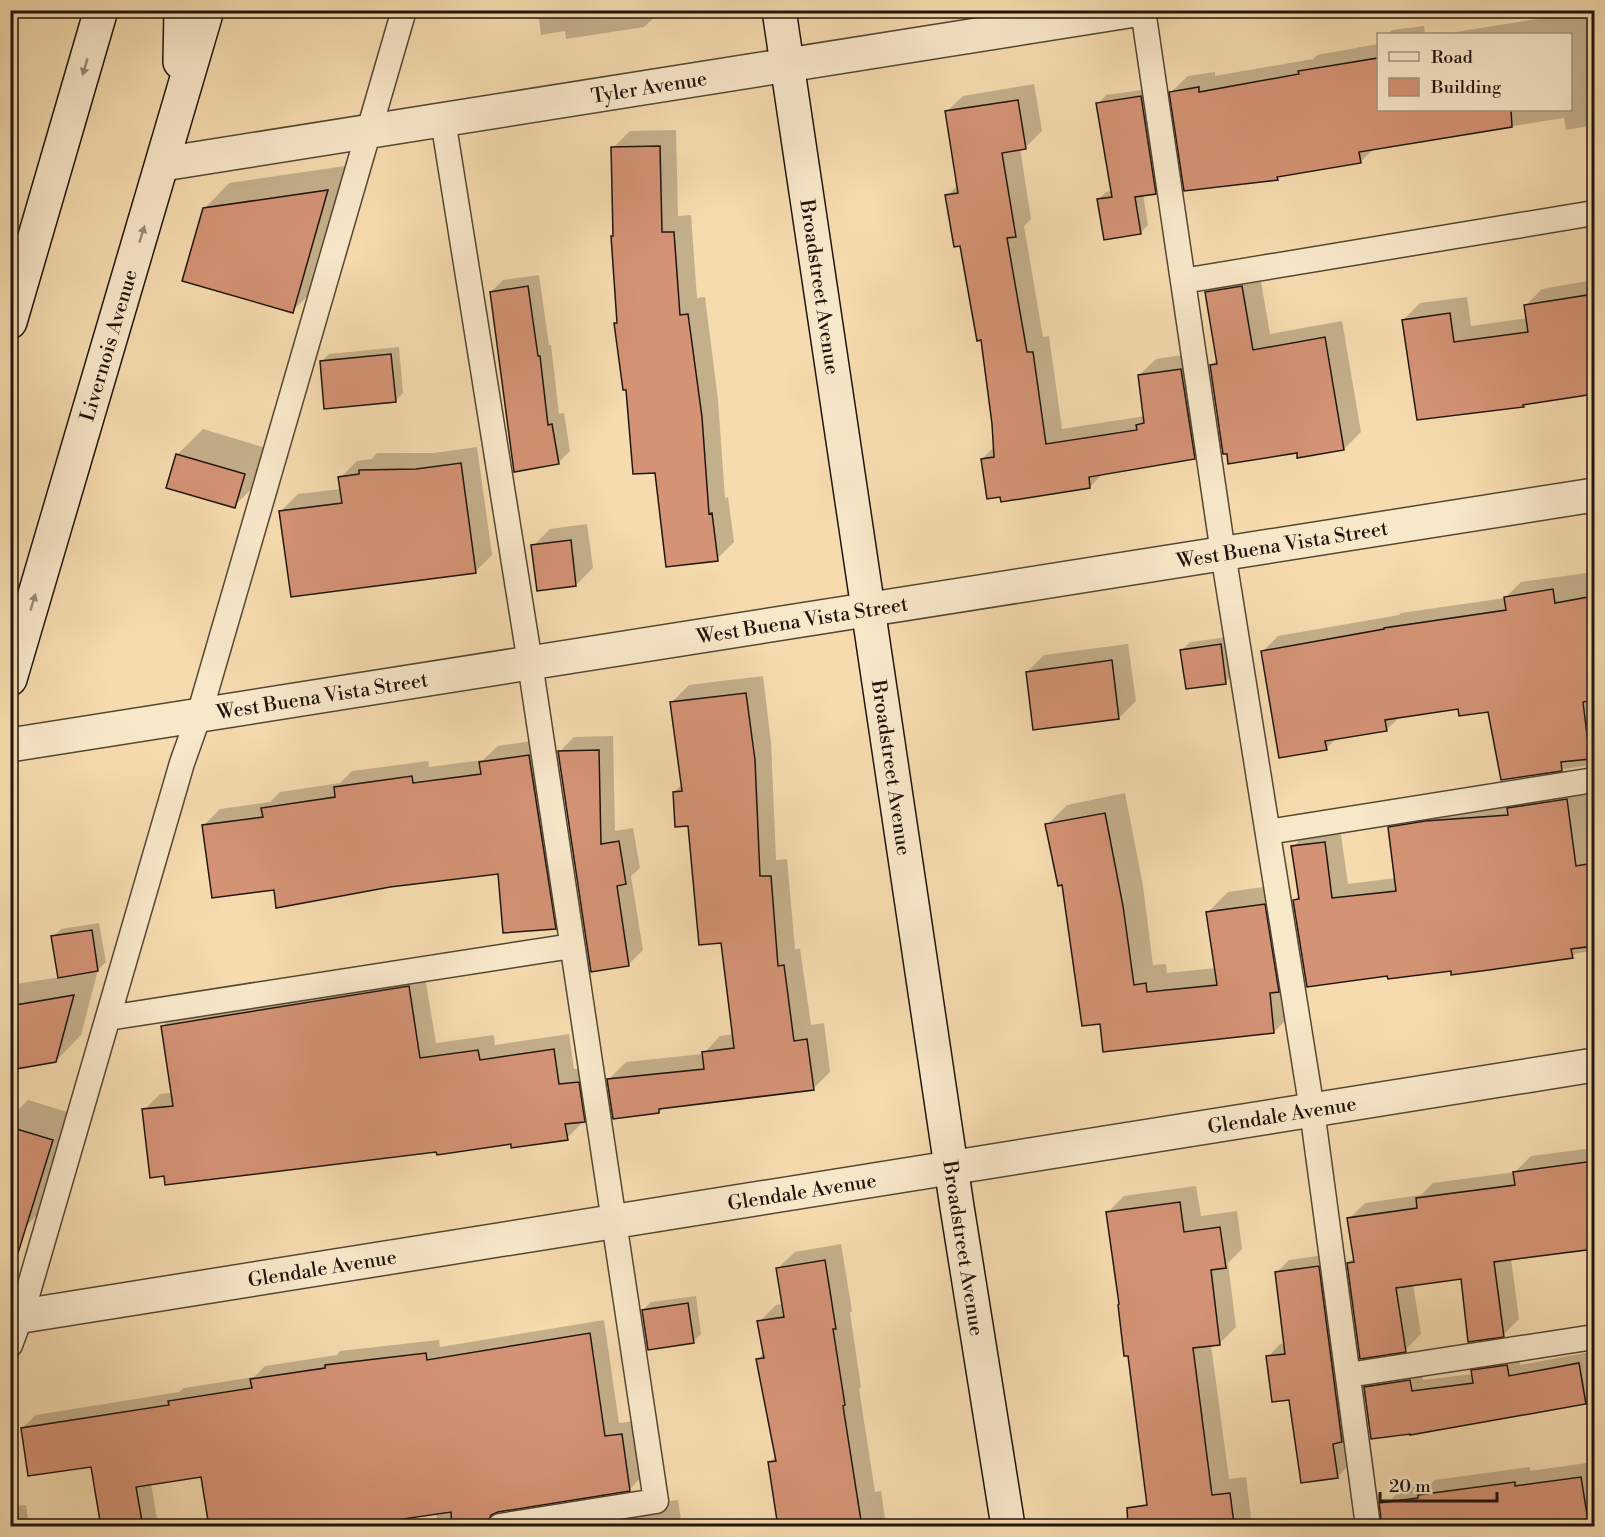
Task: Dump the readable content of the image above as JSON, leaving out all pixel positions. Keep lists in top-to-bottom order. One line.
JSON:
{"streets":{"street":["Tyler Avenue","Broadstreet Avenue","Livernois Avenue","West Buena Vista Street","Glendale Avenue"]},"crossings":[["Tyler Avenue","Broadstreet Avenue"],["Tyler Avenue","Livernois Avenue"],["Broadstreet Avenue","West Buena Vista Street"],["Broadstreet Avenue","Glendale Avenue"]],"legend":["Road","Building"],"scale_bar":"20 m"}
